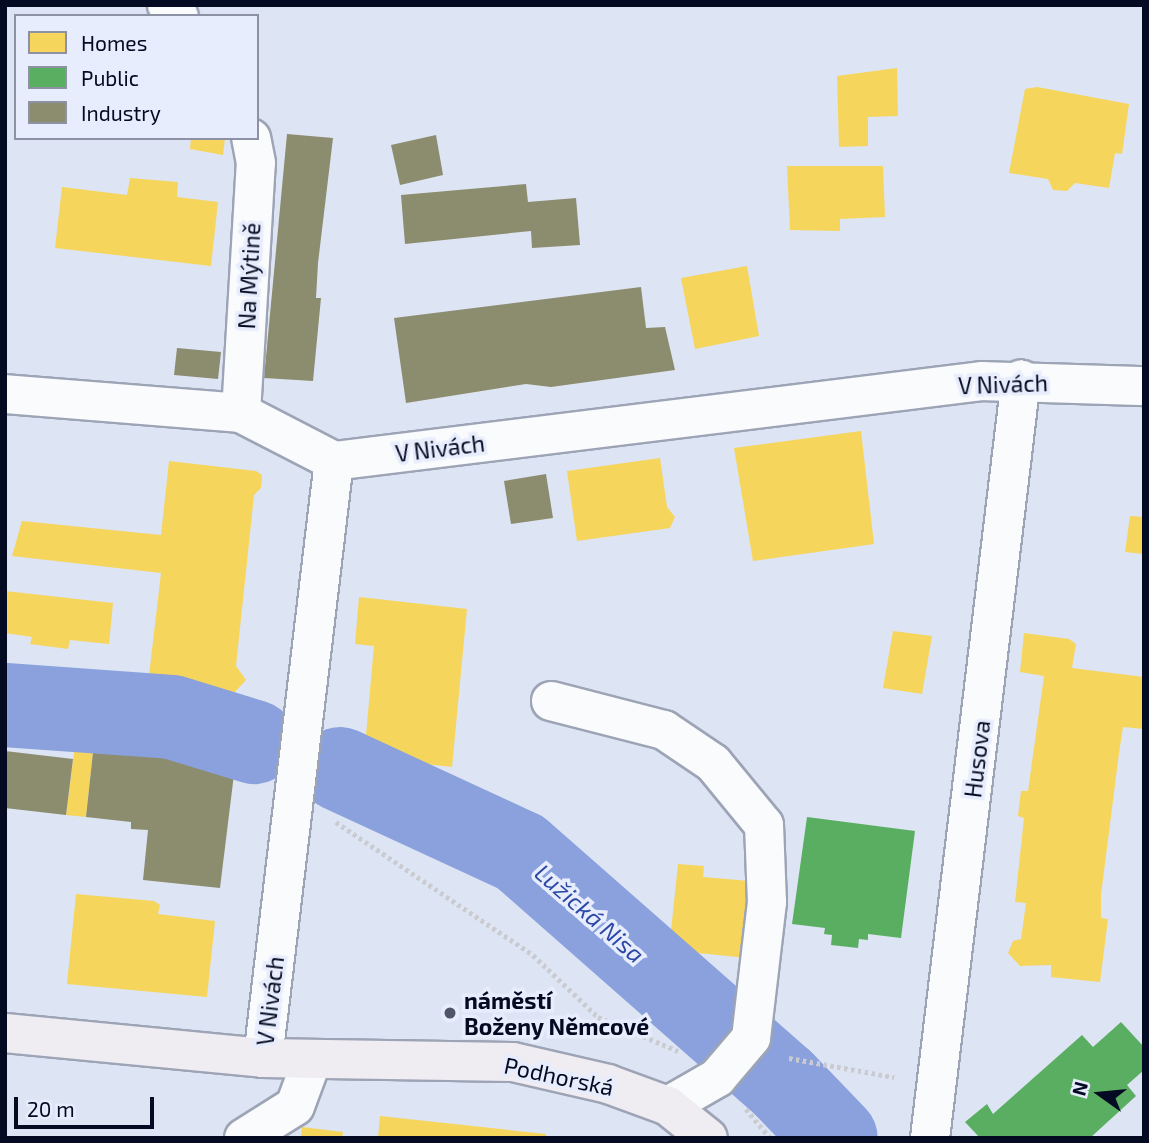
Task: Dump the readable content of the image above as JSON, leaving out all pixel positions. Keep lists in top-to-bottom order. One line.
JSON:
{"streets":{"main road":["Podhorská"],"street":["Na Mýtině","V Nivách","Husova"]},"crossings":[["V Nivách","Husova"],["V Nivách","Podhorská"]],"water":["Lužická Nisa"],"places":["náměstí Boženy Němcové"],"legend":["Homes","Public","Industry"],"scale_bar":"20 m","north":"left"}
